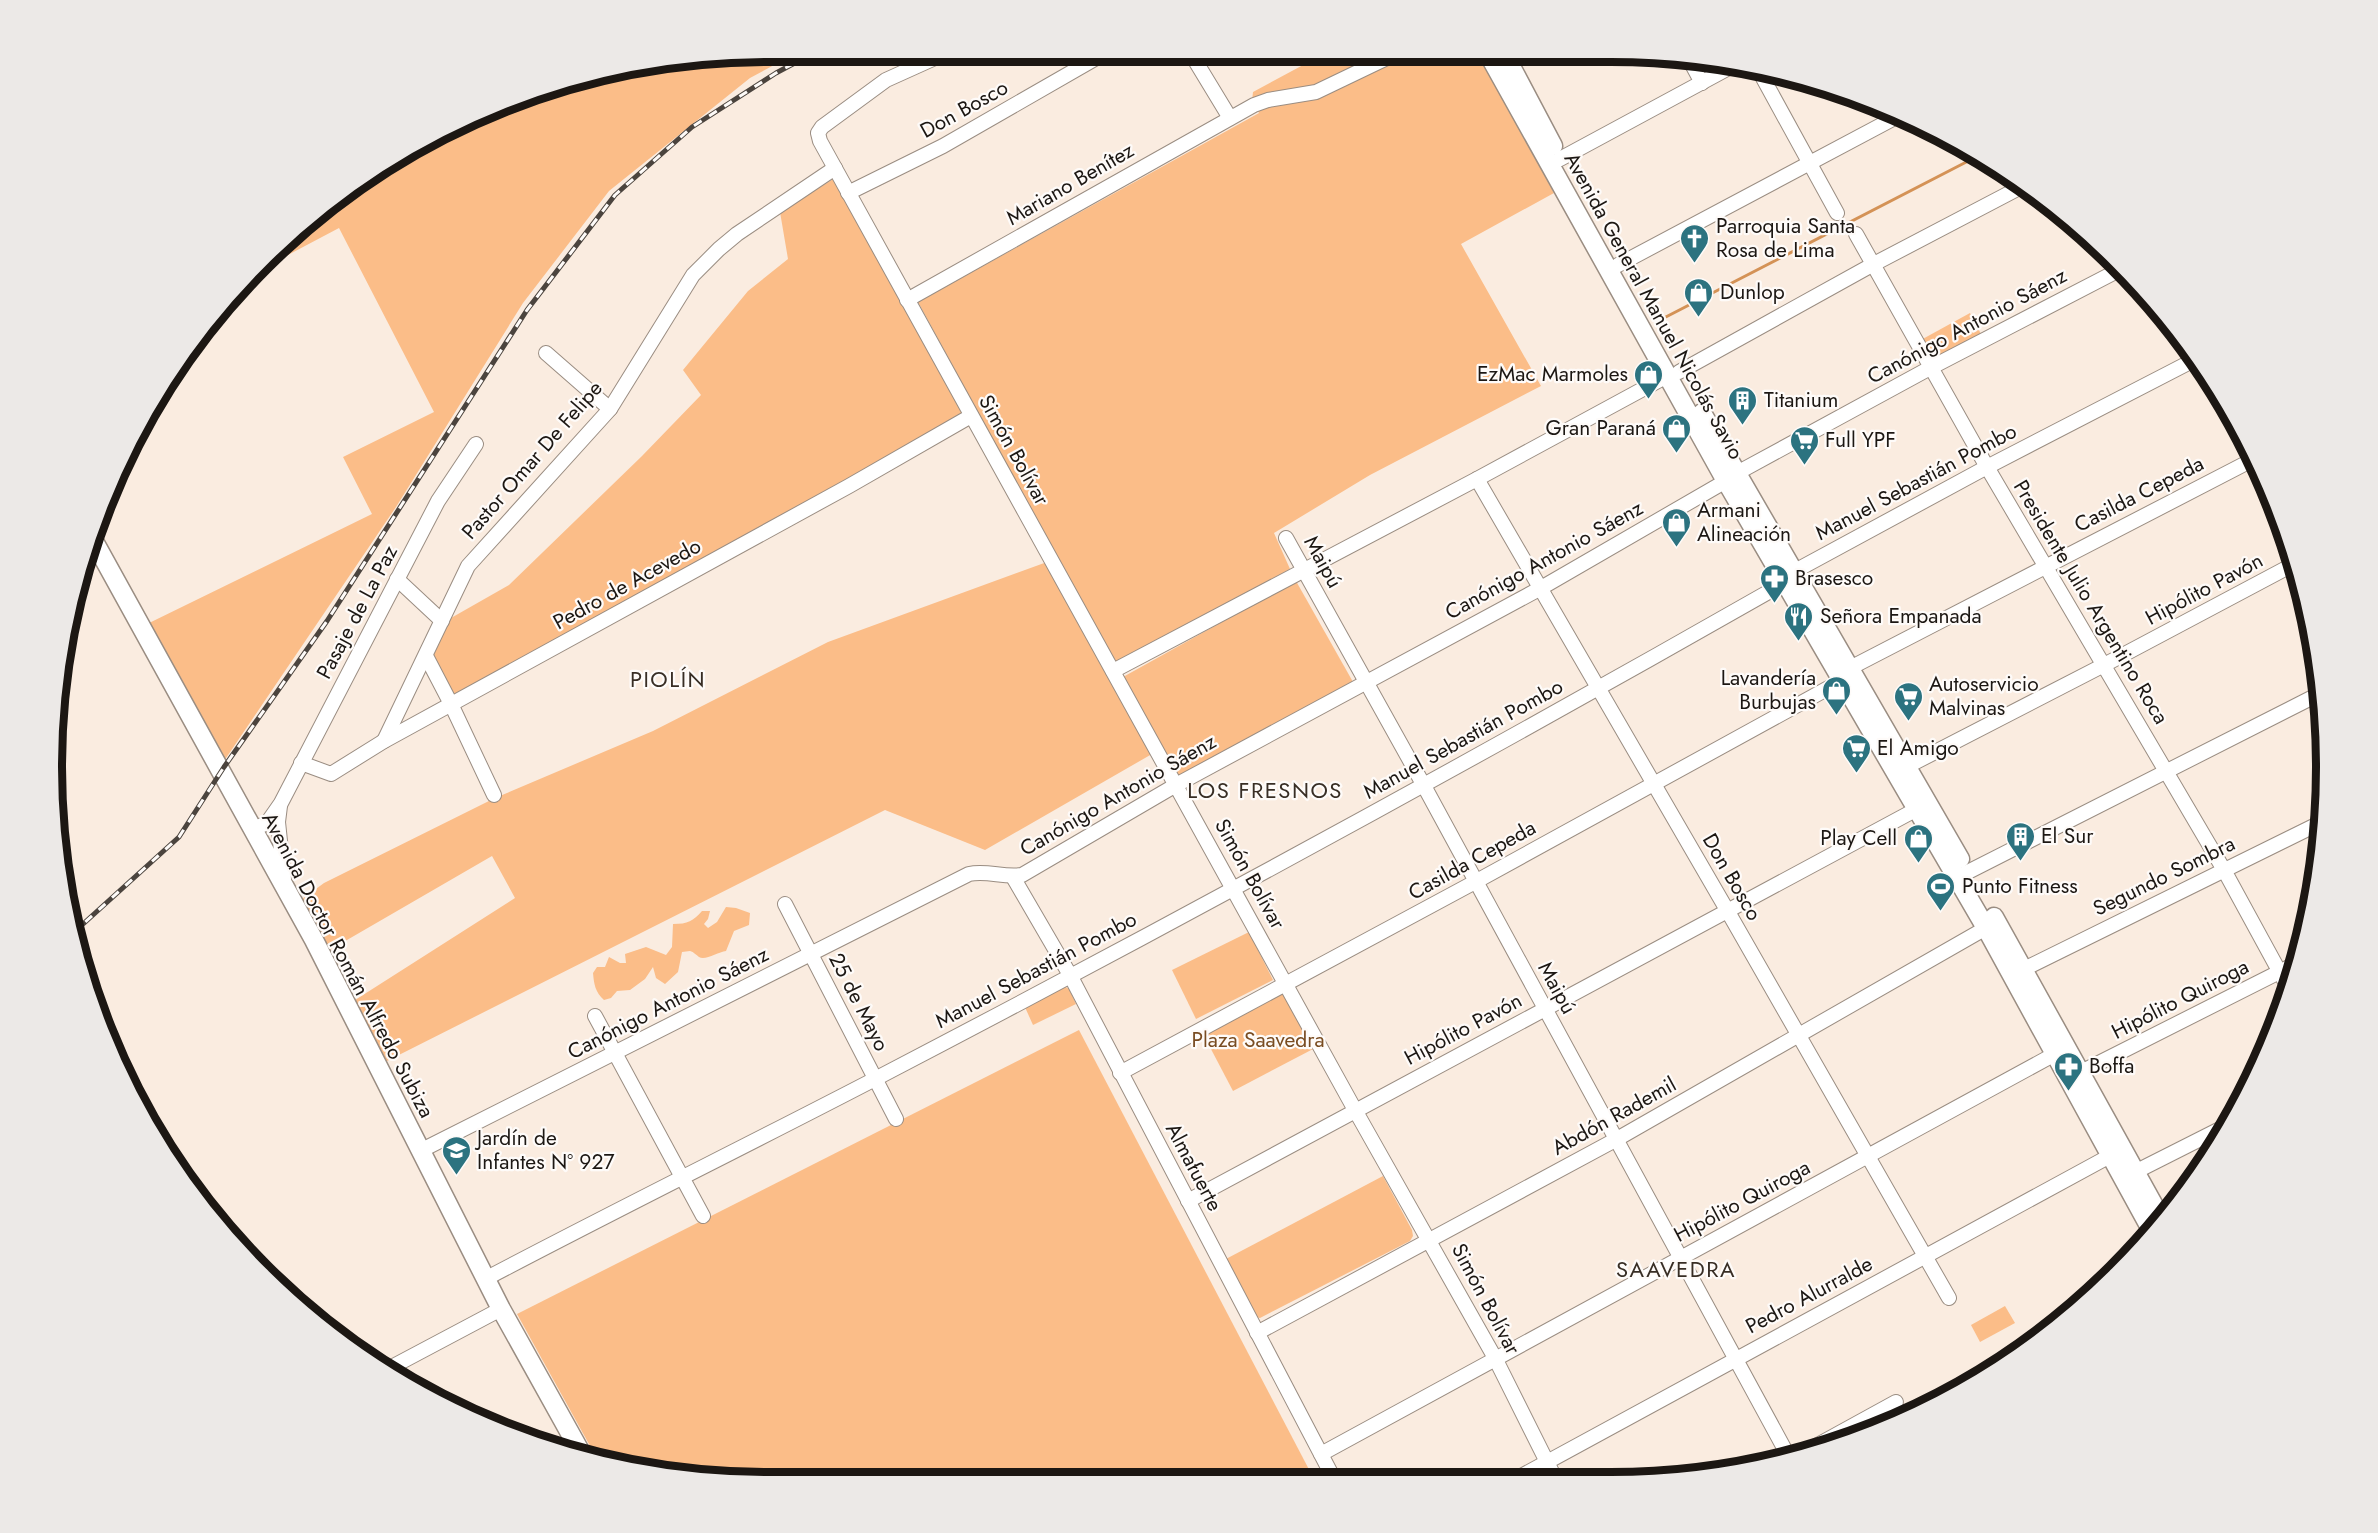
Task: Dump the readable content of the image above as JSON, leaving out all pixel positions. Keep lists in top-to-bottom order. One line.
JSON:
{"streets":{"main road":["Avenida General Manuel Nicolás Savio","Avenida Doctor Román Alfredo Subiza"],"street":["Don Bosco","Mariano Benítez","Canónigo Antonio Sáenz","Simón Bolívar","Pastor Omar De Felipe","Manuel Sebastián Pombo","Casilda Cepeda","Maipú","Pedro de Acevedo","Hipólito Pavón","Presidente Julio Argentino Roca","Pasaje de La Paz","Segundo Sombra","Hipólito Quiroga","25 de Mayo","Abdón Rademil","Almafuerte","Pedro Alurralde"]},"crossings":[["Don Bosco","Canónigo Antonio Sáenz"],["Don Bosco","Simón Bolívar"],["Don Bosco","Manuel Sebastián Pombo"],["Don Bosco","Casilda Cepeda"],["Don Bosco","Hipólito Pavón"],["Don Bosco","Hipólito Quiroga"],["Don Bosco","Abdón Rademil"],["Don Bosco","Pedro Alurralde"],["Mariano Benítez","Simón Bolívar"],["Avenida General Manuel Nicolás Savio","Canónigo Antonio Sáenz"],["Avenida General Manuel Nicolás Savio","Manuel Sebastián Pombo"],["Avenida General Manuel Nicolás Savio","Casilda Cepeda"],["Avenida General Manuel Nicolás Savio","Hipólito Pavón"],["Avenida General Manuel Nicolás Savio","Segundo Sombra"],["Avenida General Manuel Nicolás Savio","Hipólito Quiroga"],["Avenida General Manuel Nicolás Savio","Abdón Rademil"],["Avenida General Manuel Nicolás Savio","Pedro Alurralde"],["Canónigo Antonio Sáenz","Simón Bolívar"],["Canónigo Antonio Sáenz","Maipú"],["Canónigo Antonio Sáenz","Presidente Julio Argentino Roca"],["Canónigo Antonio Sáenz","Avenida Doctor Román Alfredo Subiza"],["Canónigo Antonio Sáenz","25 de Mayo"],["Canónigo Antonio Sáenz","Almafuerte"],["Simón Bolívar","Pastor Omar De Felipe"],["Simón Bolívar","Manuel Sebastián Pombo"],["Simón Bolívar","Casilda Cepeda"],["Simón Bolívar","Pedro de Acevedo"],["Simón Bolívar","Hipólito Pavón"],["Simón Bolívar","Hipólito Quiroga"],["Simón Bolívar","Abdón Rademil"],["Simón Bolívar","Pedro Alurralde"],["Pastor Omar De Felipe","Pedro de Acevedo"],["Manuel Sebastián Pombo","Maipú"],["Manuel Sebastián Pombo","Presidente Julio Argentino Roca"],["Manuel Sebastián Pombo","Avenida Doctor Román Alfredo Subiza"],["Manuel Sebastián Pombo","25 de Mayo"],["Manuel Sebastián Pombo","Almafuerte"],["Casilda Cepeda","Maipú"],["Casilda Cepeda","Presidente Julio Argentino Roca"],["Casilda Cepeda","Almafuerte"],["Maipú","Hipólito Pavón"],["Maipú","Hipólito Quiroga"],["Maipú","Abdón Rademil"],["Maipú","Pedro Alurralde"],["Pedro de Acevedo","Pasaje de La Paz"],["Hipólito Pavón","Presidente Julio Argentino Roca"],["Hipólito Pavón","Almafuerte"],["Presidente Julio Argentino Roca","Segundo Sombra"],["Presidente Julio Argentino Roca","Hipólito Quiroga"],["Pasaje de La Paz","Avenida Doctor Román Alfredo Subiza"],["Hipólito Quiroga","Almafuerte"],["Abdón Rademil","Almafuerte"]],"districts":["PIOLÍN","LOS FRESNOS","SAAVEDRA"],"parks":["Plaza Saavedra"],"places":{"church":["Parroquia Santa Rosa de Lima"],"shop":["Dunlop","EzMac Marmoles","Gran Paraná","Armani Alineación","Lavandería Burbujas","Play Cell"],"building":["Titanium","El Sur"],"supermarket":["Full YPF","Autoservicio Malvinas","El Amigo"],"pharmacy":["Brasesco","Boffa"],"restaurant":["Señora Empanada"],"sports":["Punto Fitness"],"school or university":["Jardín de Infantes N° 927"]}}
